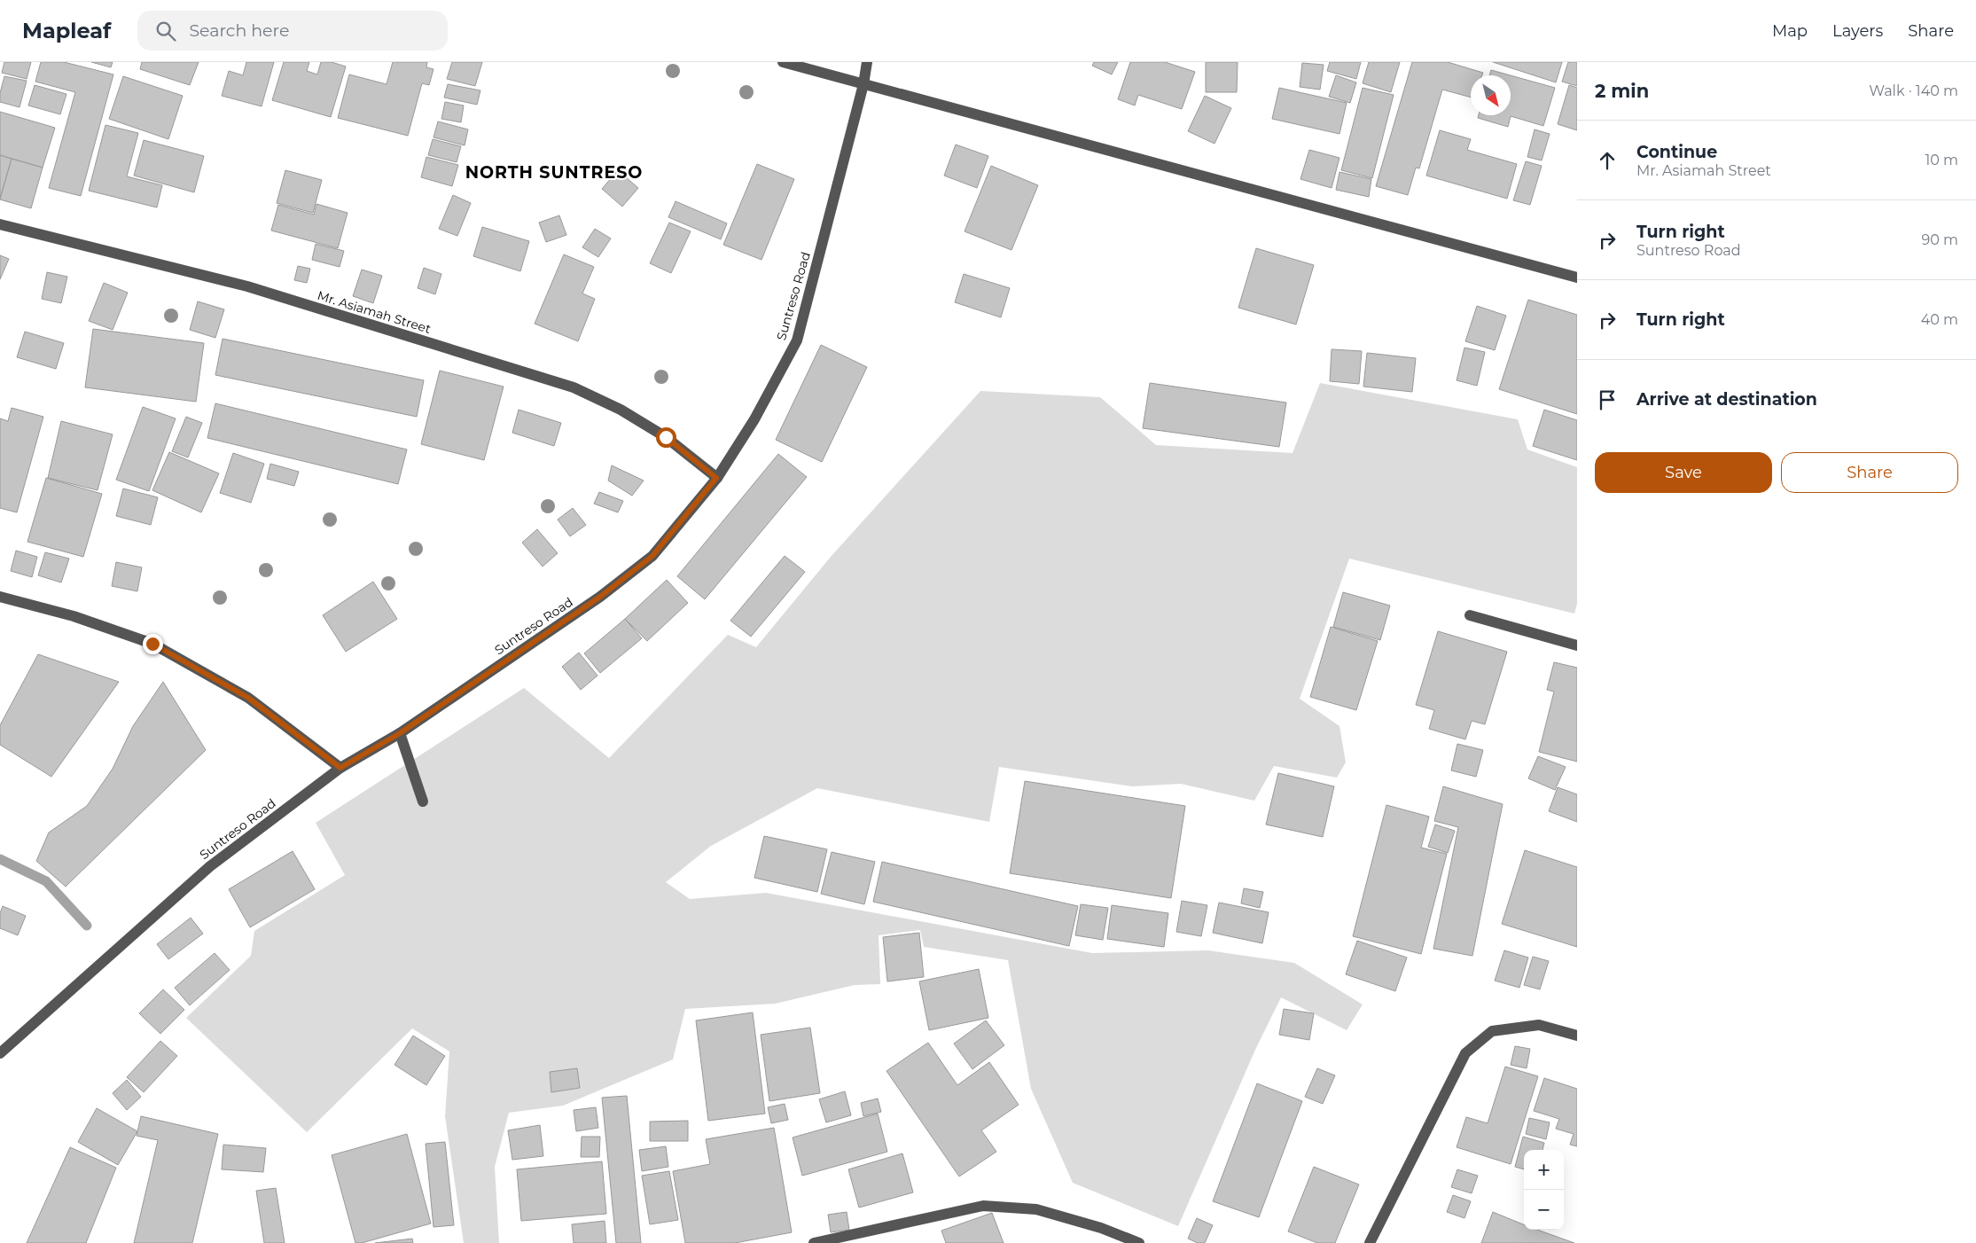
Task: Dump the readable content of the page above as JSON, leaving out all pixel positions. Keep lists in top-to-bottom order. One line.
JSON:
{"streets":{"street":["Suntreso Road","Mr. Asiamah Street"]},"crossings":[["Suntreso Road","Mr. Asiamah Street"]],"districts":["NORTH SUNTRESO"],"north":"bottom right","page":{"header":"Mapleaf","search":"Search here","nav":["Map","Layers","Share"],"heading":["2 min","Walk · 140 m"],"list":[["Continue","Mr. Asiamah Street","10 m"],["Turn right","Suntreso Road","90 m"],["Turn right","40 m"],"Arrive at destination"],"buttons":["Save","Share"],"map_buttons":["+","−"]}}
